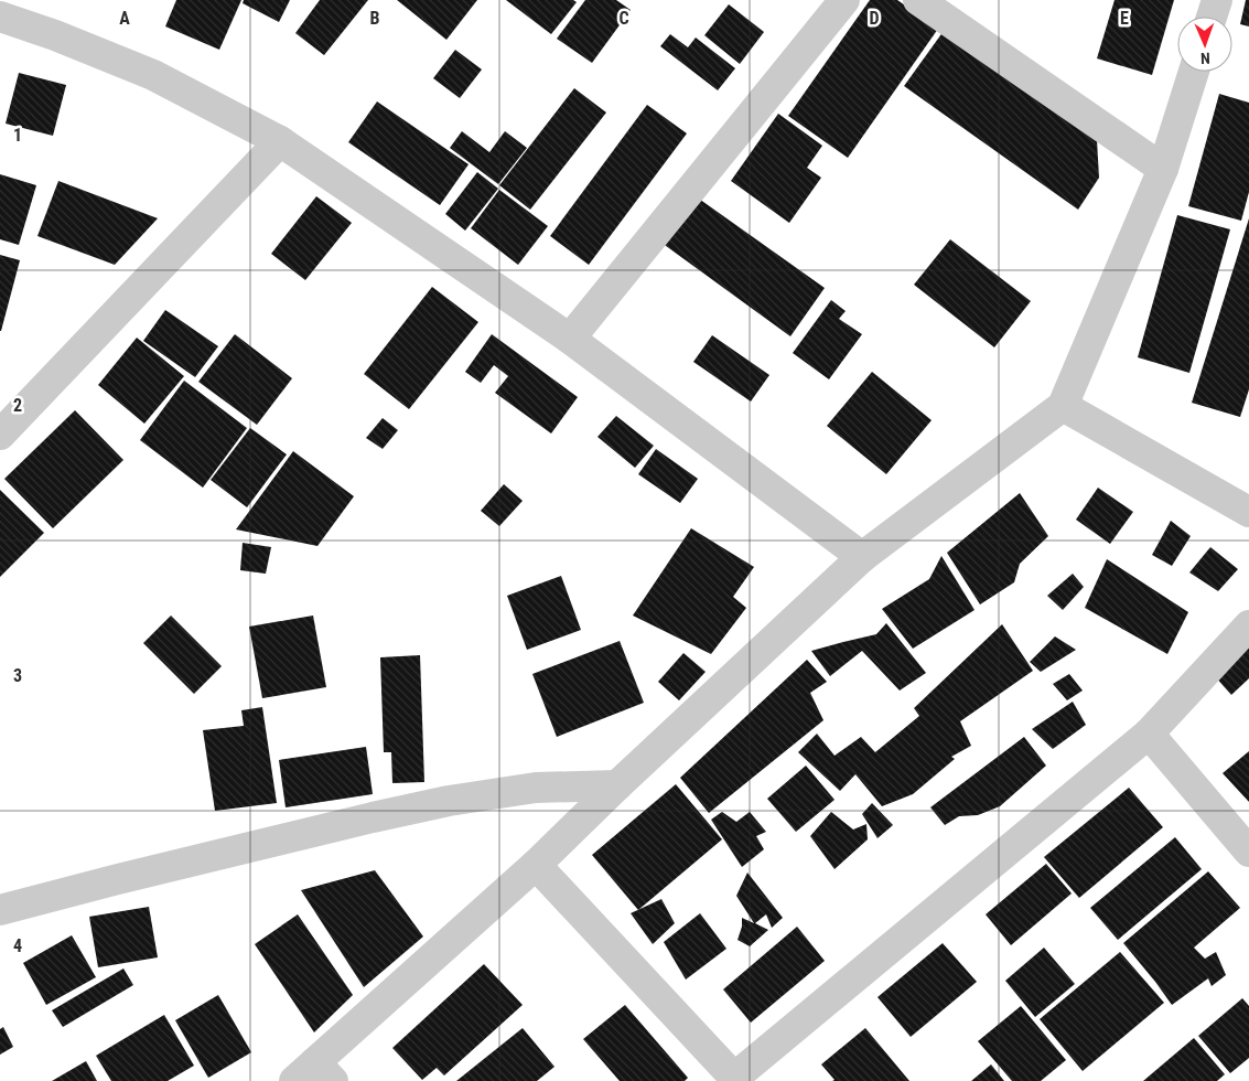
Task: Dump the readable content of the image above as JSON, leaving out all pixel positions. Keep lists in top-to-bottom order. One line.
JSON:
{"north":"bottom","grid":{"columns":["A","B","C","D","E"],"rows":["1","2","3","4"]}}
